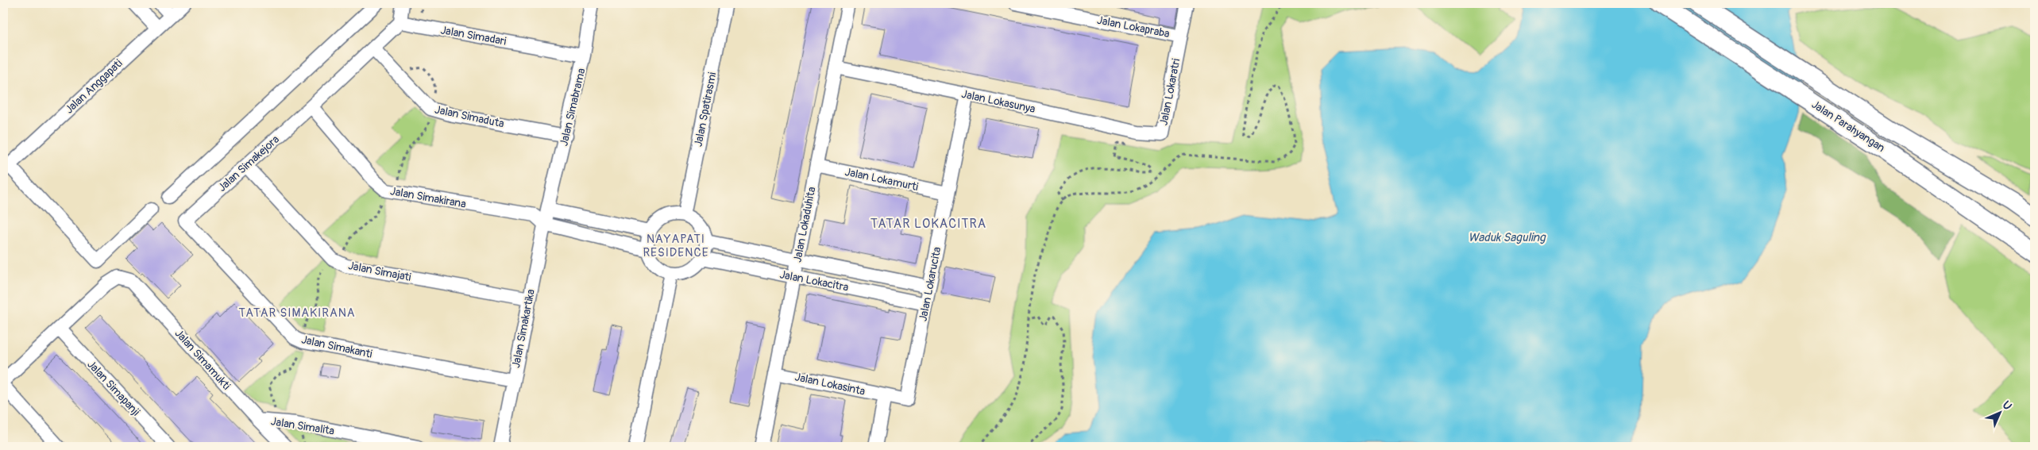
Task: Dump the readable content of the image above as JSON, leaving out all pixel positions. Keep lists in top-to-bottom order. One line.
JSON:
{"streets":{"main road":["Jalan Parahyangan"],"street":["Jalan Lokapraba","Jalan Simadari","Jalan Anggapati","Jalan Lokaratri","Jalan Lokasunya","Jalan Simabrama","Jalan Spatirasmi","Jalan Simaduta","Jalan Simakejora","Jalan Lokamurti","Jalan Simakirana","Jalan Lokaduhita","Jalan Simajati","Jalan Lokacitra","Jalan Lokarucita","Jalan Simakartika","Jalan Simakanti","Jalan Simamukti","Jalan Lokasinta","Jalan Simapanji","Jalan Simalita"]},"crossings":[["Jalan Lokapraba","Jalan Lokaratri"],["Jalan Simadari","Jalan Simabrama"],["Jalan Lokaratri","Jalan Lokasunya"],["Jalan Lokasunya","Jalan Lokaduhita"],["Jalan Lokasunya","Jalan Lokarucita"],["Jalan Simabrama","Jalan Simaduta"],["Jalan Simabrama","Jalan Simakartika"],["Jalan Spatirasmi","Jalan Simakirana"],["Jalan Spatirasmi","Jalan Lokacitra"],["Jalan Simaduta","Jalan Simakejora"],["Jalan Simakejora","Jalan Simakirana"],["Jalan Simakejora","Jalan Simajati"],["Jalan Simakejora","Jalan Simakanti"],["Jalan Lokamurti","Jalan Lokaduhita"],["Jalan Lokamurti","Jalan Lokarucita"],["Jalan Simakirana","Jalan Lokacitra"],["Jalan Simakirana","Jalan Simakartika"],["Jalan Lokaduhita","Jalan Lokacitra"],["Jalan Lokaduhita","Jalan Lokasinta"],["Jalan Simajati","Jalan Simakartika"],["Jalan Lokacitra","Jalan Lokarucita"],["Jalan Lokarucita","Jalan Lokasinta"],["Jalan Simakartika","Jalan Simakanti"],["Jalan Simamukti","Jalan Simapanji"],["Jalan Simamukti","Jalan Simalita"]],"districts":["TATAR LOKACITRA","NAYAPATI RESIDENCE","TATAR SIMAKIRANA"],"water":["Waduk Saguling"],"north":"top right"}
